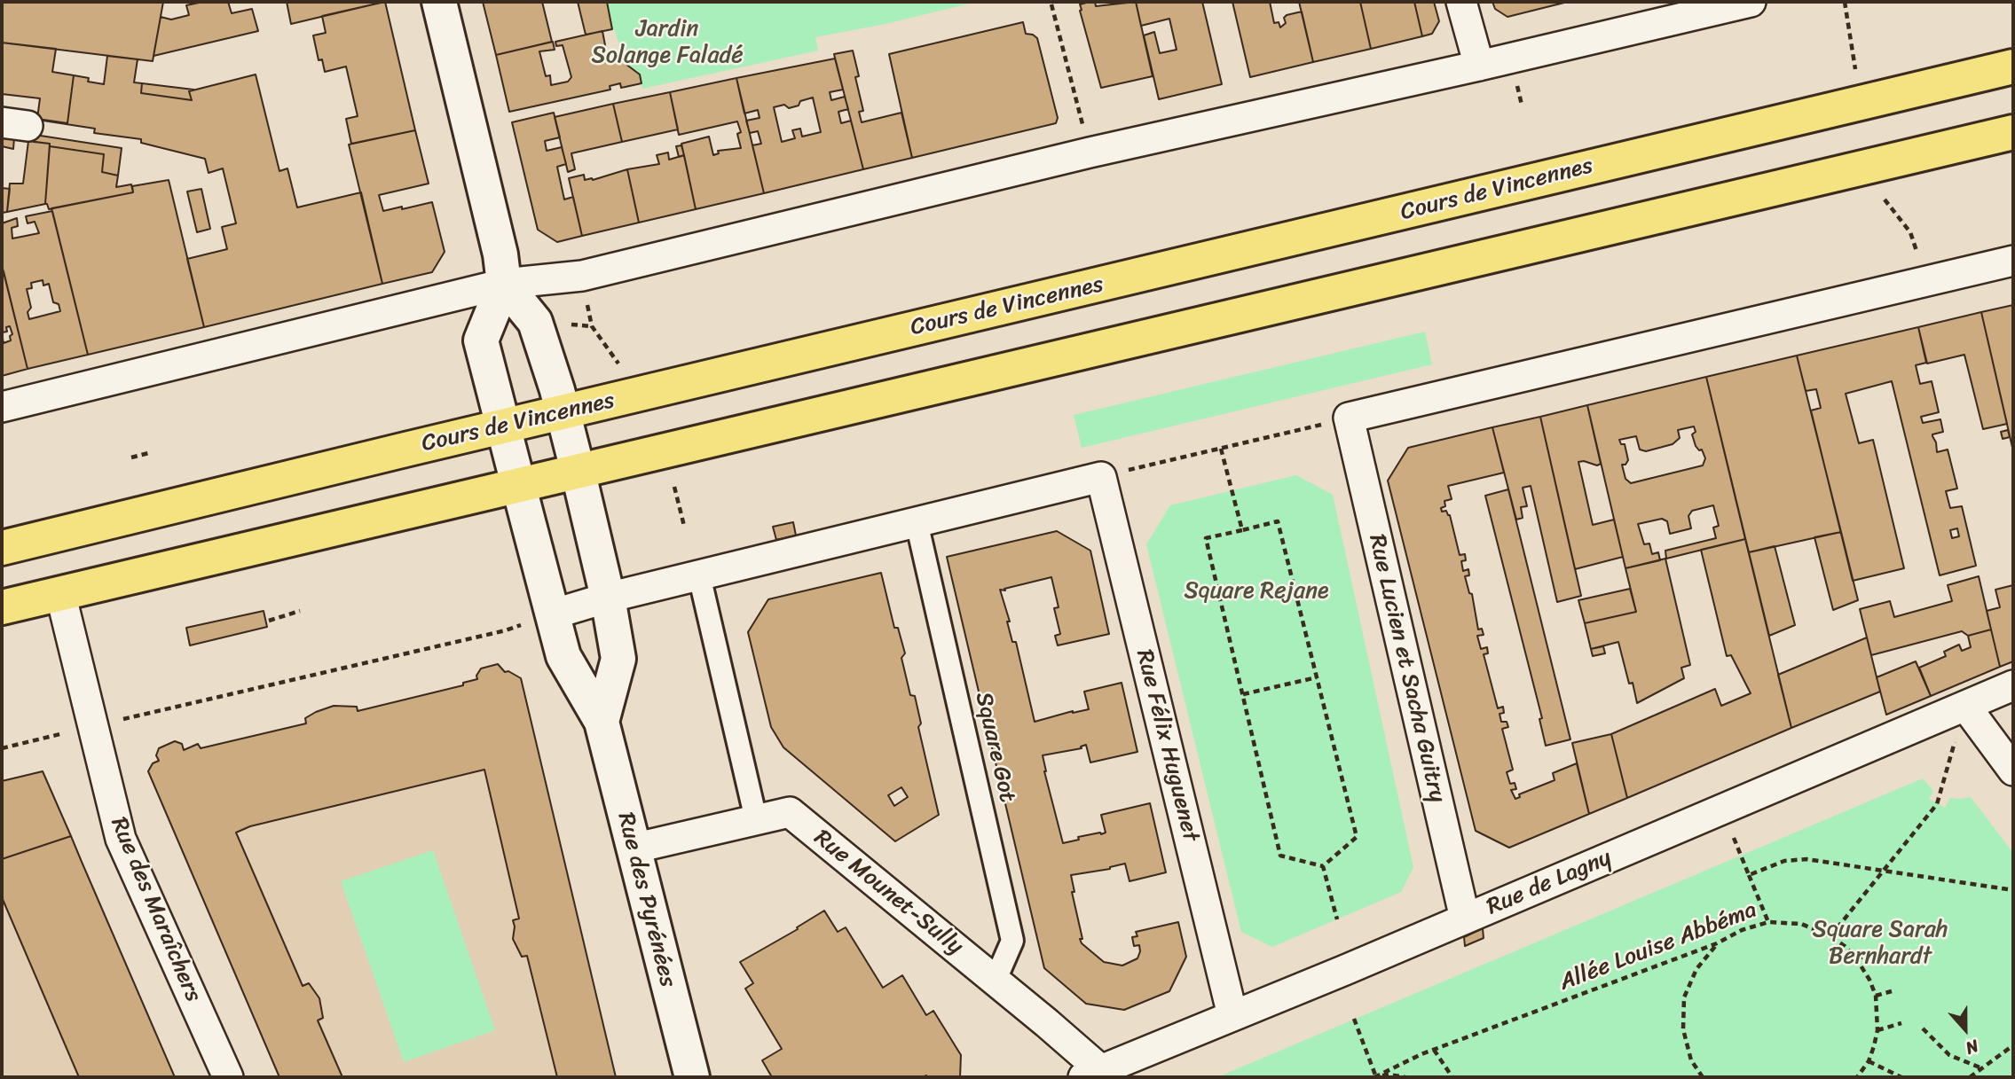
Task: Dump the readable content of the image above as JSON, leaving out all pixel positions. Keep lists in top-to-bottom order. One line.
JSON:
{"streets":{"main road":["Cours de Vincennes","Rue des Pyrénées"],"street":["Rue Lucien et Sacha Guitry","Rue Félix Huguenet","Square Got","Rue de Lagny","Rue Mounet-Sully","Rue des Maraîchers"],"path":["Allée Louise Abbéma"]},"crossings":[["Cours de Vincennes","Rue des Pyrénées"],["Rue Lucien et Sacha Guitry","Rue de Lagny"],["Rue Félix Huguenet","Rue de Lagny"],["Square Got","Rue Mounet-Sully"],["Rue de Lagny","Rue Mounet-Sully"],["Rue Mounet-Sully","Rue des Pyrénées"]],"parks":["Jardin Solange Faladé","Square Rejane","Square Sarah Bernhardt"],"north":"bottom"}
